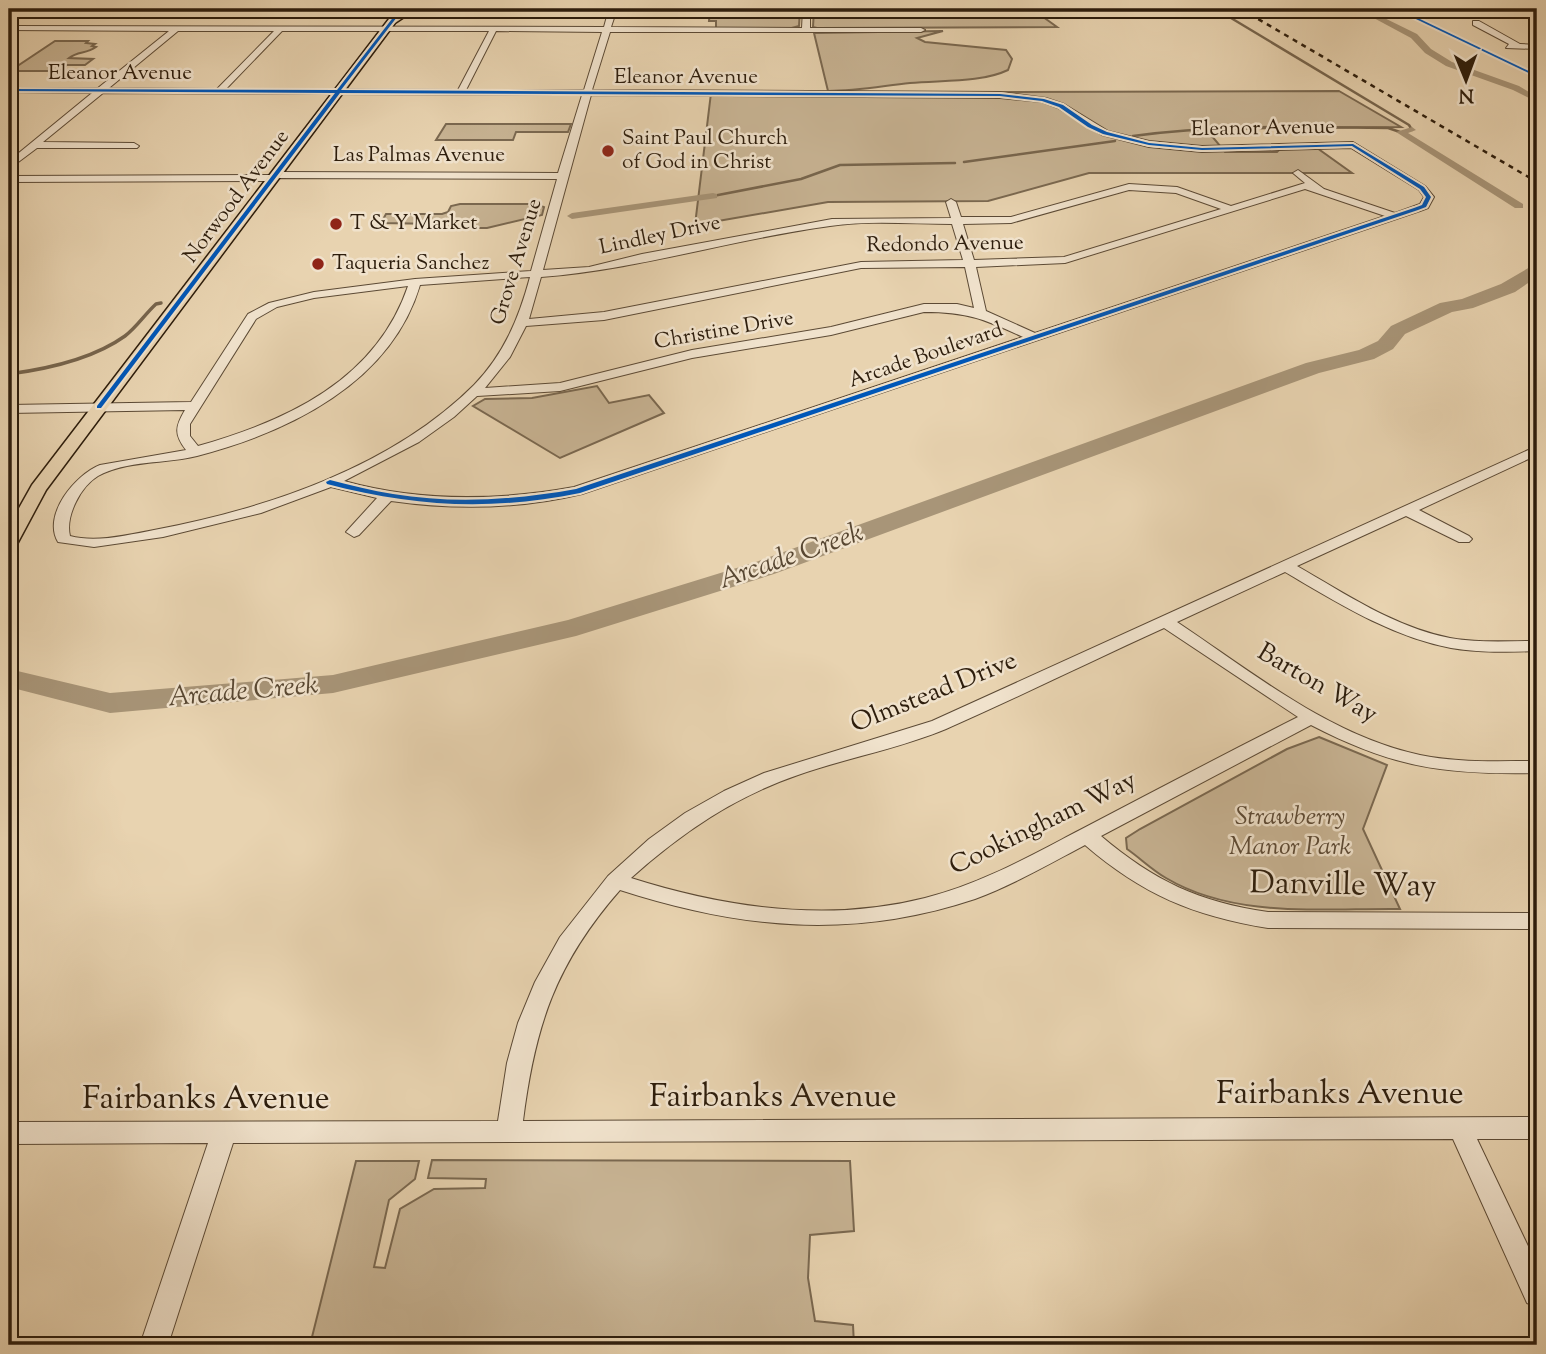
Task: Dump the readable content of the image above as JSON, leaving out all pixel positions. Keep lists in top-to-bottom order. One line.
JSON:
{"streets":{"main road":["Norwood Avenue"],"street":["Eleanor Avenue","Las Palmas Avenue","Lindley Drive","Redondo Avenue","Grove Avenue","Christine Drive","Arcade Boulevard","Barton Way","Olmstead Drive","Cookingham Way","Danville Way","Fairbanks Avenue"]},"crossings":[["Eleanor Avenue","Norwood Avenue"],["Eleanor Avenue","Grove Avenue"],["Eleanor Avenue","Arcade Boulevard"],["Las Palmas Avenue","Norwood Avenue"],["Las Palmas Avenue","Grove Avenue"],["Lindley Drive","Redondo Avenue"],["Lindley Drive","Grove Avenue"],["Redondo Avenue","Grove Avenue"],["Grove Avenue","Christine Drive"],["Grove Avenue","Arcade Boulevard"],["Christine Drive","Arcade Boulevard"],["Barton Way","Olmstead Drive"],["Barton Way","Cookingham Way"],["Olmstead Drive","Cookingham Way"],["Olmstead Drive","Fairbanks Avenue"],["Cookingham Way","Danville Way"]],"water":["Arcade Creek"],"parks":["Strawberry Manor Park"],"places":["Saint Paul Church of God in Christ","T & Y Market","Taqueria Sanchez"],"north":"bottom"}
